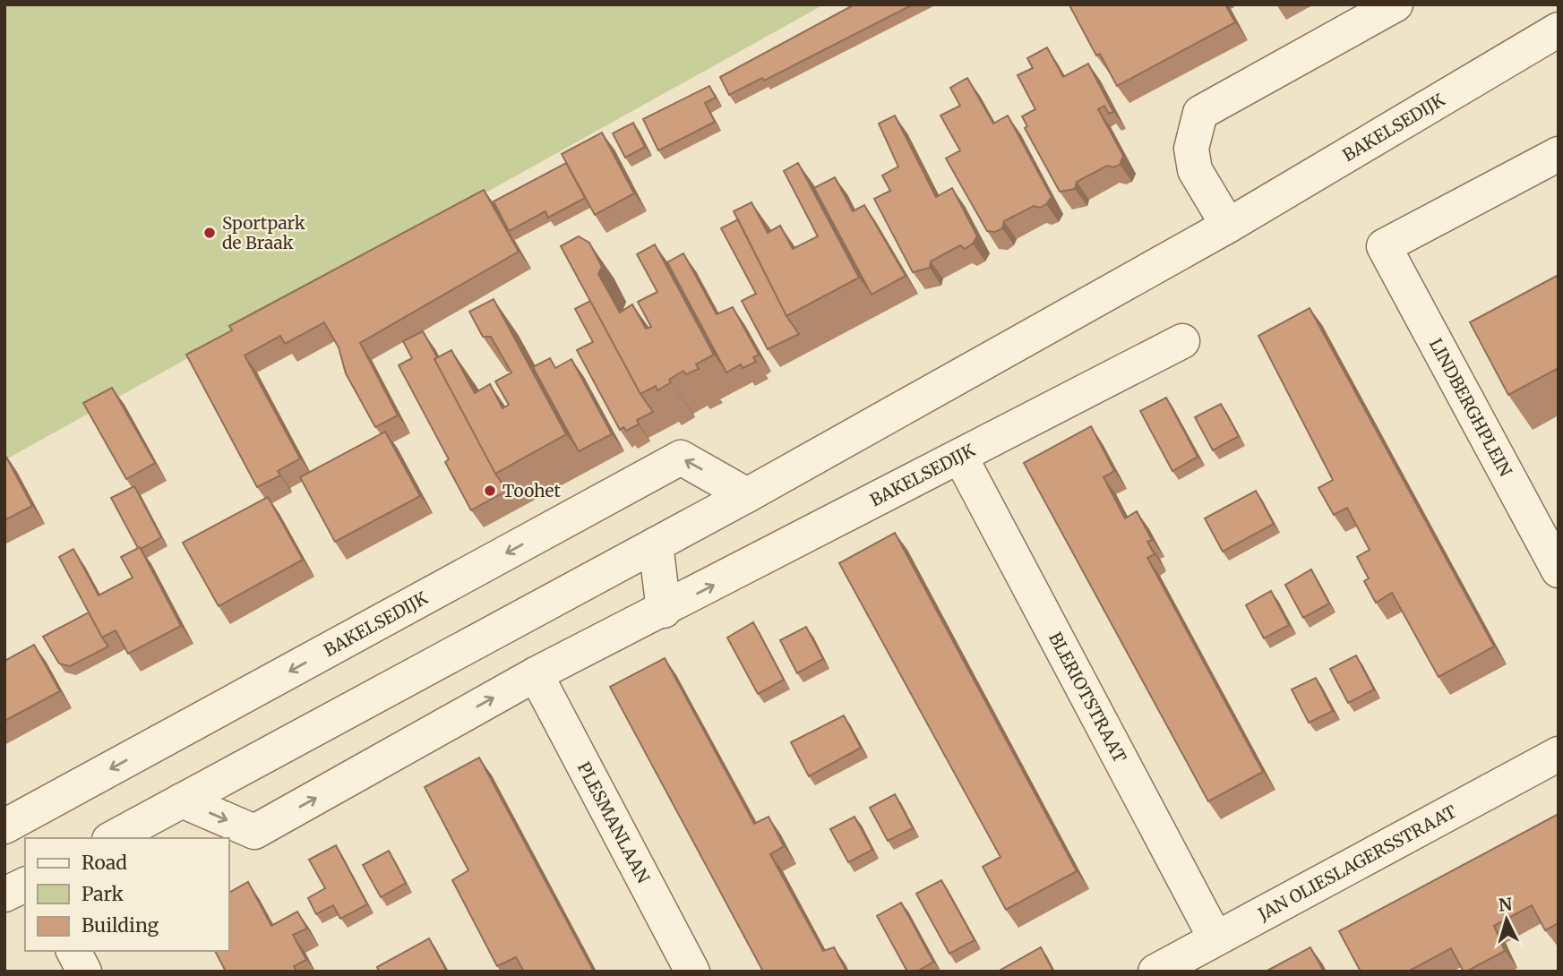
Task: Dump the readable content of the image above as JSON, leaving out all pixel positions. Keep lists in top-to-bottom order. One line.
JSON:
{"streets":{"street":["BAKELSEDIJK","LINDBERGHPLEIN","BLERIOTSTRAAT","PLESMANLAAN","JAN OLIESLAGERSSTRAAT"]},"crossings":[["BAKELSEDIJK","BLERIOTSTRAAT"],["BAKELSEDIJK","PLESMANLAAN"],["BLERIOTSTRAAT","JAN OLIESLAGERSSTRAAT"]],"places":["Sportpark de Braak","Toohet"],"legend":["Road","Park","Building"],"north":"top"}
